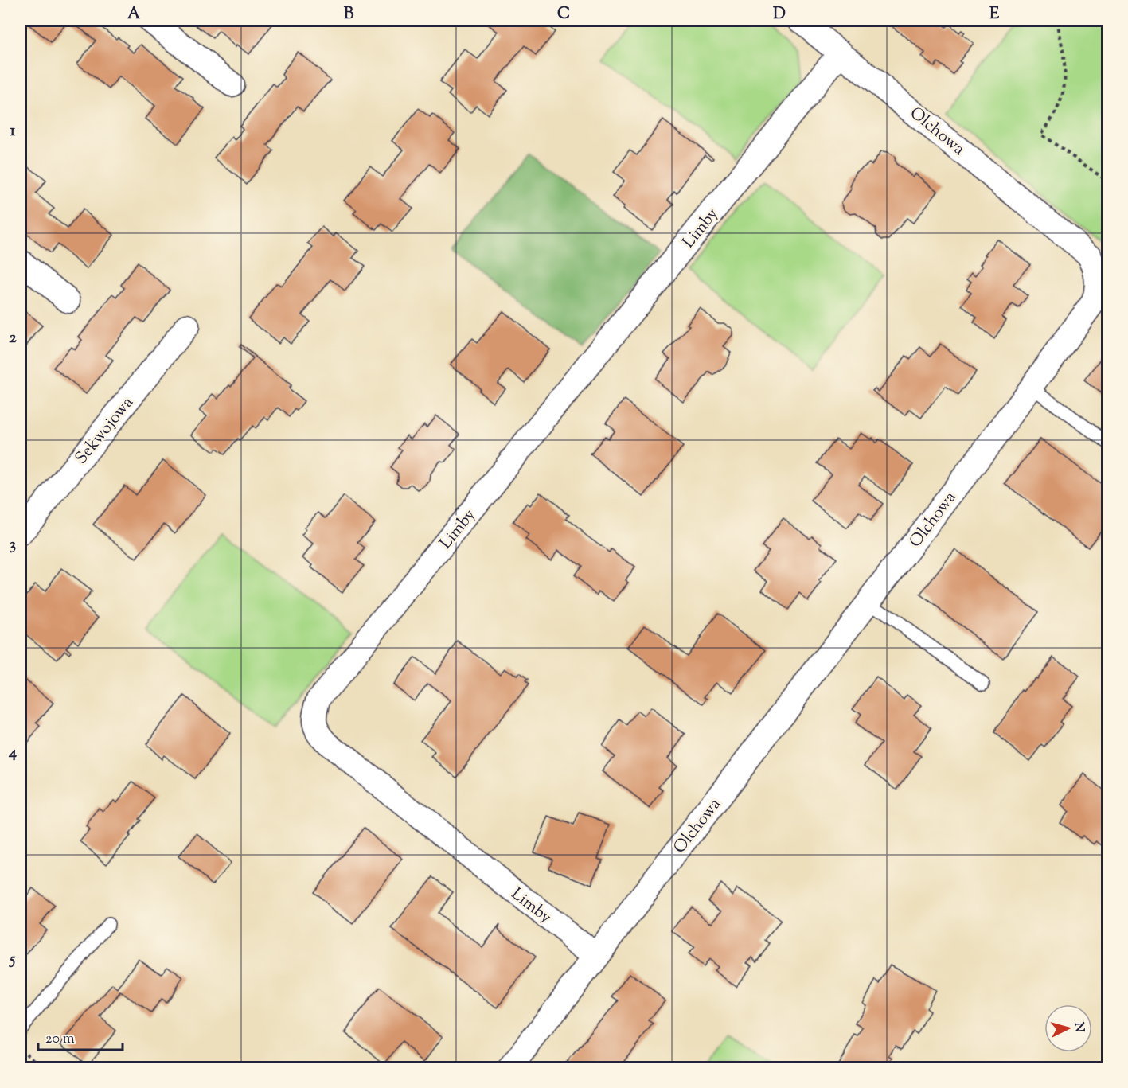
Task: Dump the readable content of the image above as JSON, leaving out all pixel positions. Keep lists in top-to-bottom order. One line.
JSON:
{"streets":{"street":["Olchowa","Limby","Sekwojowa"]},"crossings":[["Olchowa","Limby"]],"scale_bar":"20 m","north":"right","grid":{"columns":["A","B","C","D","E"],"rows":["1","2","3","4","5"]}}
